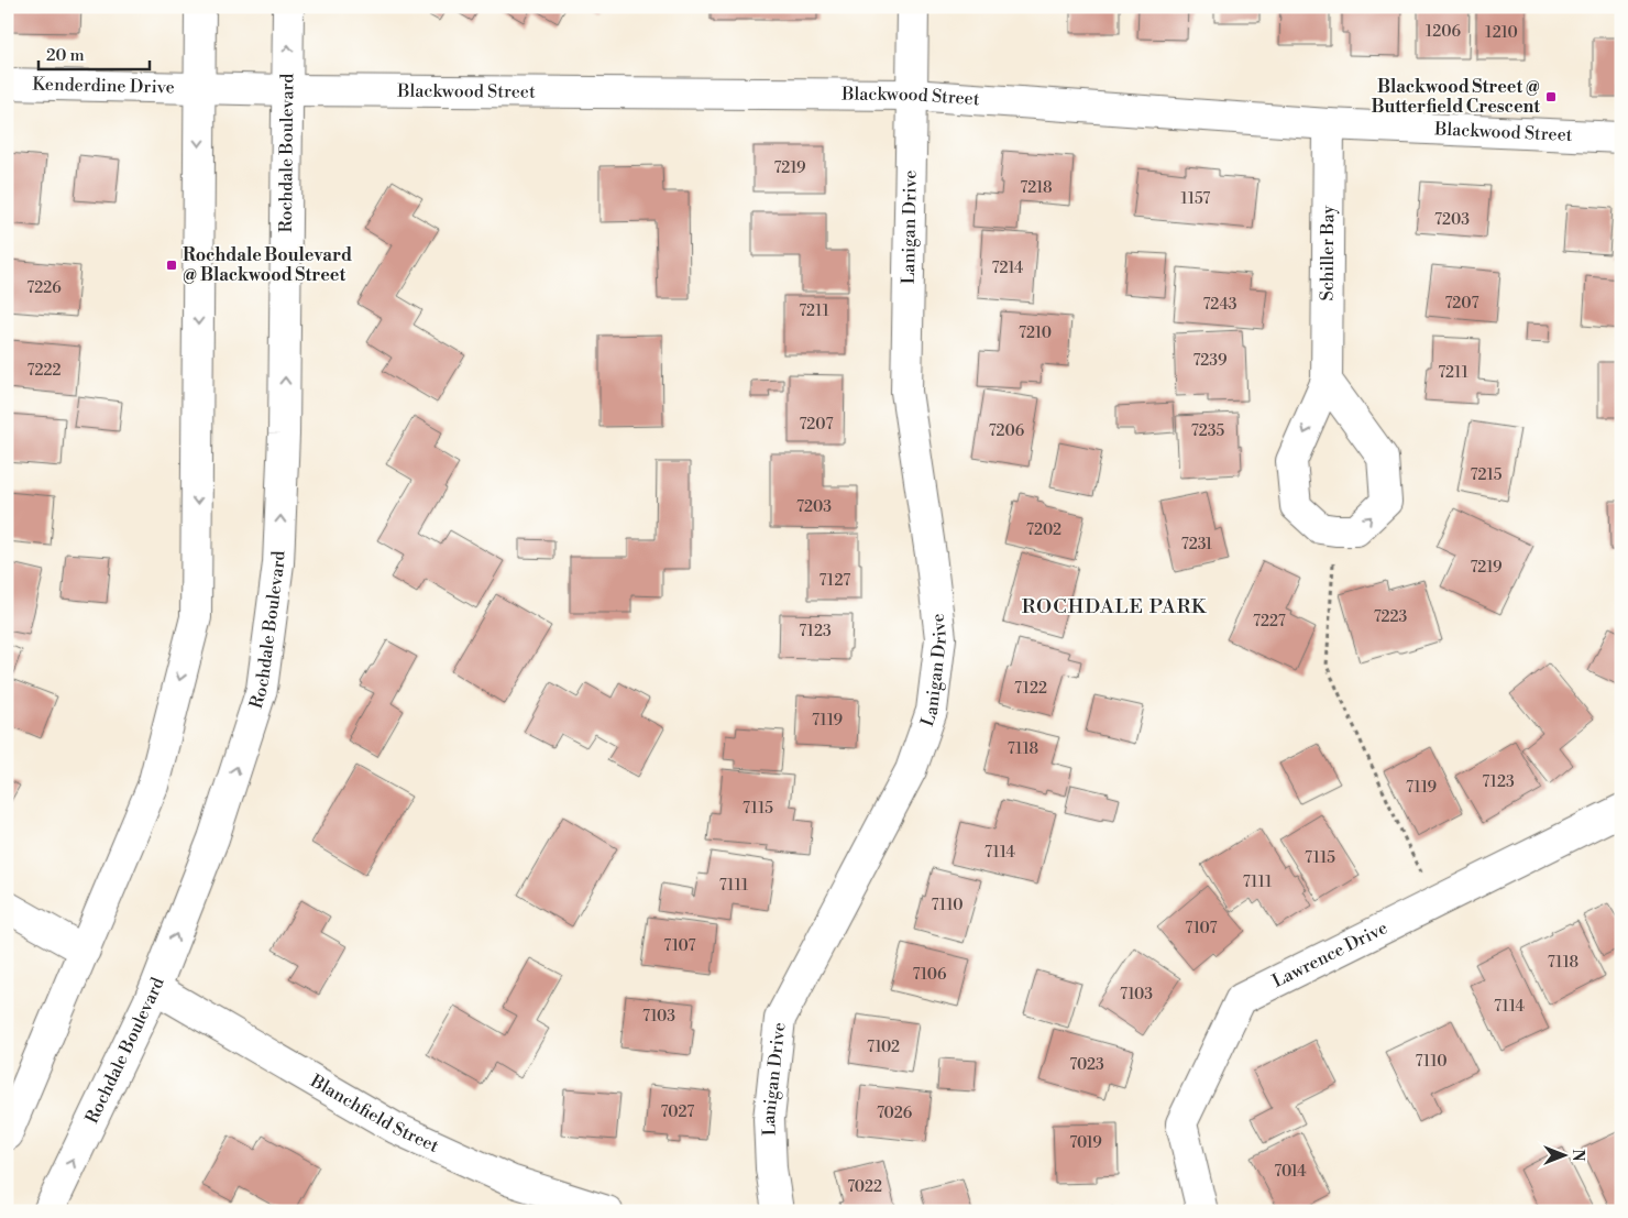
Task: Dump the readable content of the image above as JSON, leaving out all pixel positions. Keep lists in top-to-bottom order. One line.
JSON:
{"streets":{"street":["Kenderdine Drive","Blackwood Street","Rochdale Boulevard","Lanigan Drive","Schiller Bay","Lawrence Drive","Blanchfield Street"]},"crossings":[["Kenderdine Drive","Blackwood Street"],["Blackwood Street","Rochdale Boulevard"],["Blackwood Street","Lanigan Drive"],["Blackwood Street","Schiller Bay"],["Rochdale Boulevard","Blanchfield Street"]],"districts":["ROCHDALE PARK"],"places":{"transit":["Blackwood Street @ Butterfield Crescent","Rochdale Boulevard @ Blackwood Street"]},"house_numbers":["1206","1210","7219","7218","1157","7203","7214","7226","7207","7243","7211","7210","7239","7222","7211","7207","7206","7235","7215","7203","7202","7231","7219","7127","7223","7227","7123","7122","7119","7118","7123","7119","7115","7114","7115","7111","7111","7110","7107","7107","7118","7106","7103","7114","7103","7102","7110","7023","7027","7026","7019","7014","7022"],"scale_bar":"20 m","north":"right"}
